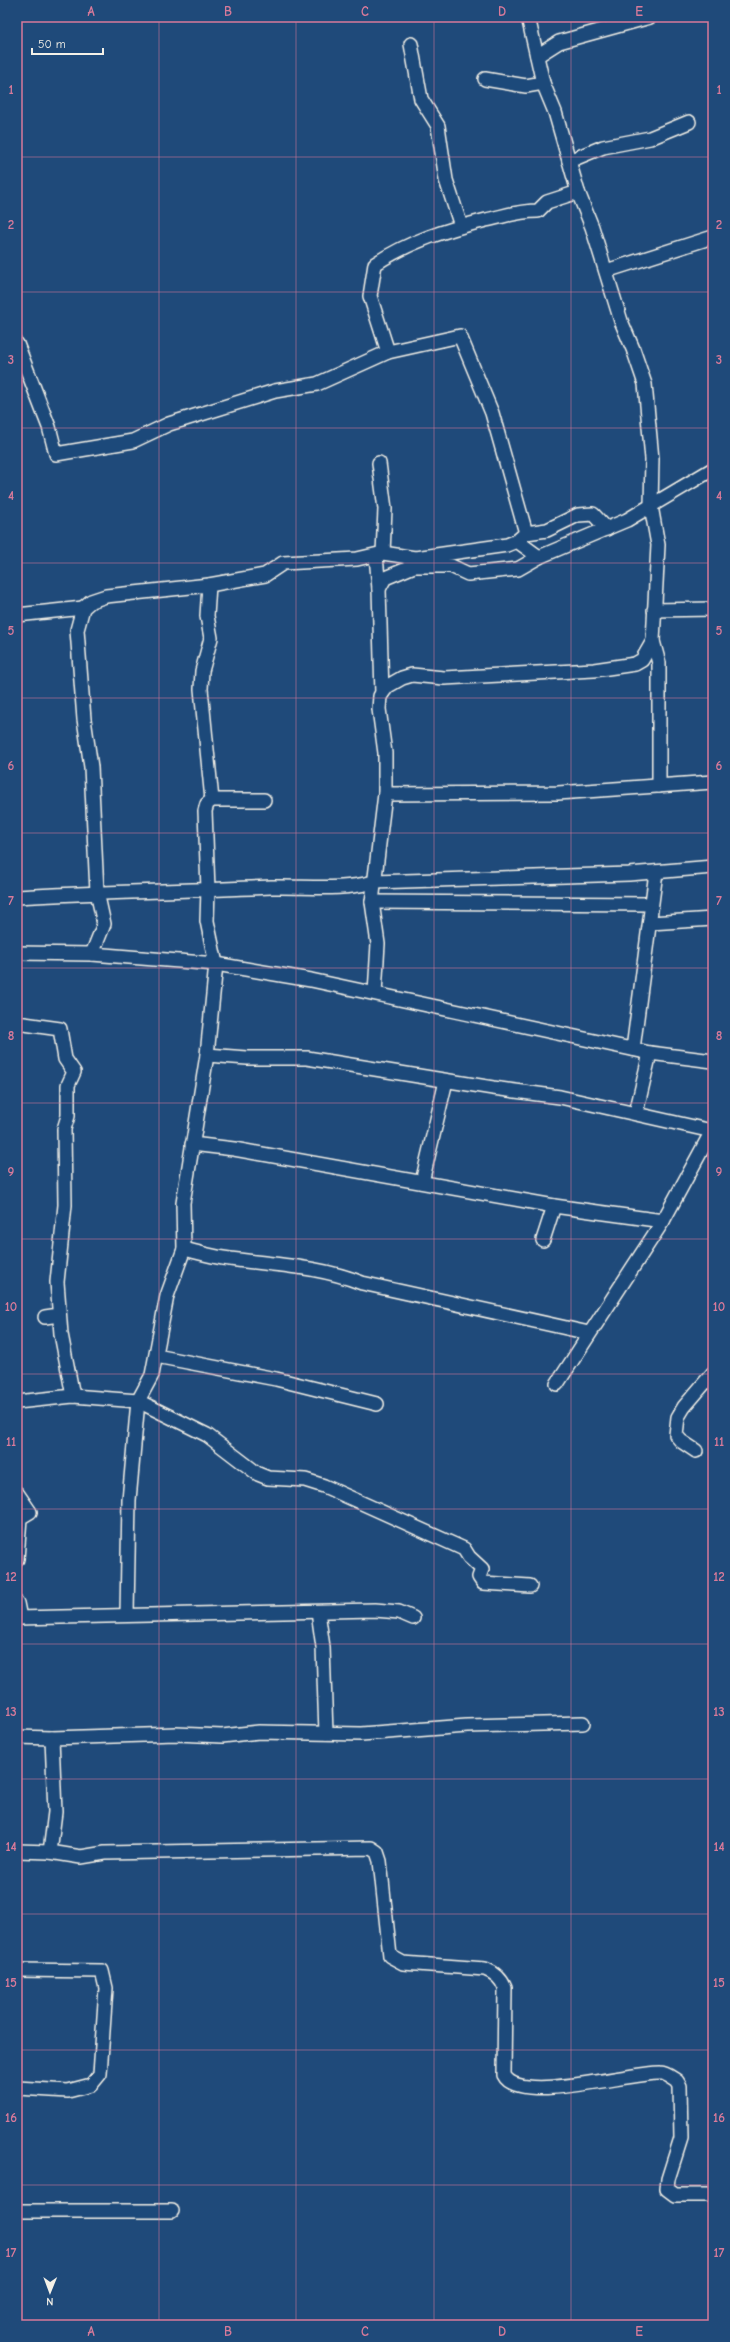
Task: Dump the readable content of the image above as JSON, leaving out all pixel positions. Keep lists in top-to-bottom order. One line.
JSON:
{"scale_bar":"50 m","north":"bottom","grid":{"columns":["A","B","C","D","E"],"rows":["1","2","3","4","5","6","7","8","9","10","11","12","13","14","15","16","17"]}}
